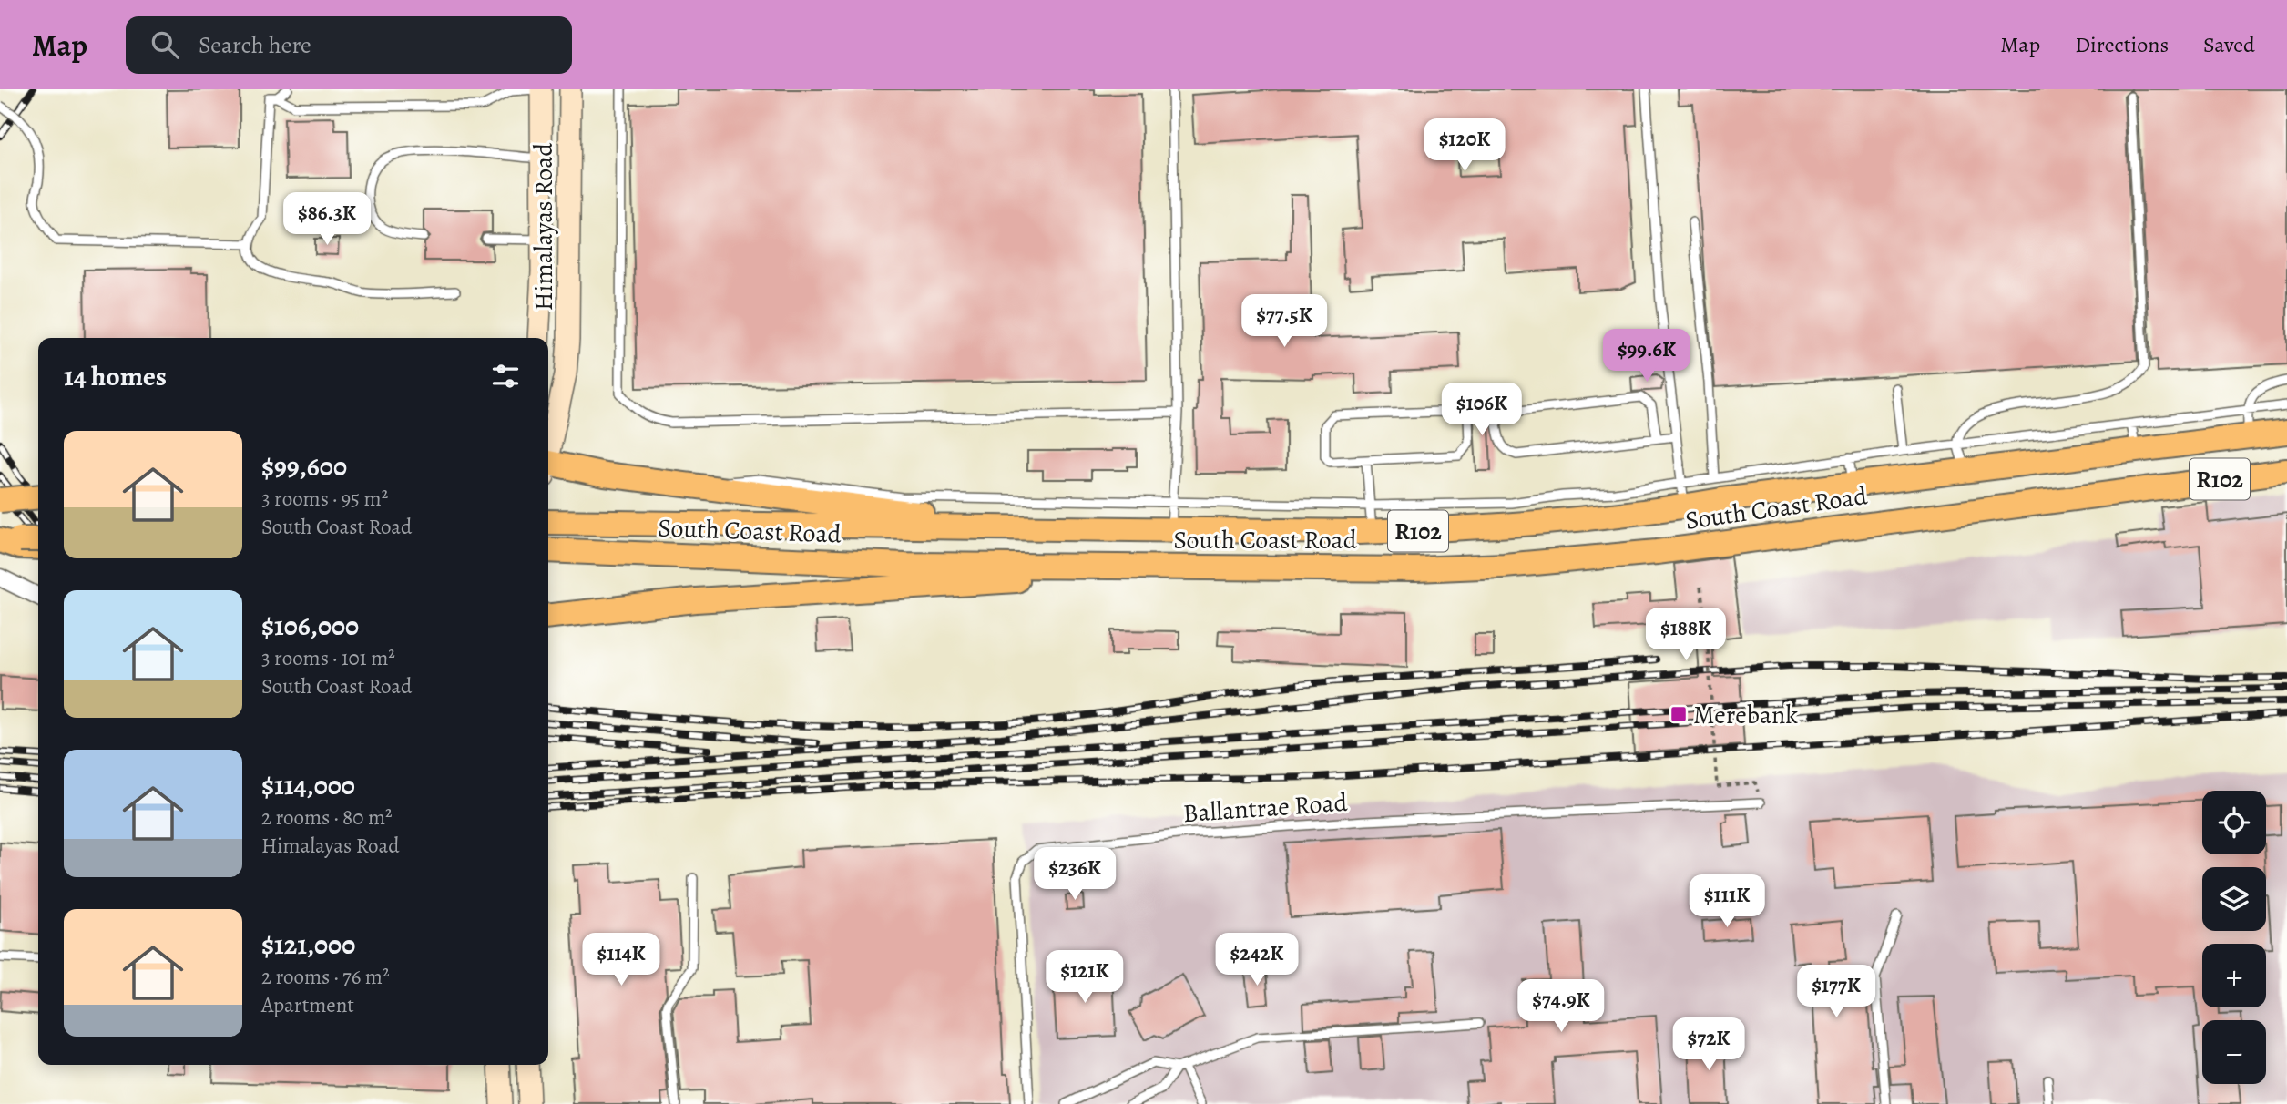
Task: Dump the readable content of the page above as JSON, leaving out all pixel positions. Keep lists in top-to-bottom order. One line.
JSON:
{"streets":{"main road":["R102","South Coast Road"],"street":["Himalayas Road"],"lane":["Ballantrae Road"]},"places":{"transit":["Merebank"]},"page":{"header":"Map","search":"Search here","nav":["Map","Directions","Saved"],"price":["$120K","$86.3K","$77.5K","$99.6K","$106K","$188K","$236K","$111K","$114K","$242K","$121K","$177K","$74.9K","$72K"],"heading":"14 homes","list":[{"name":"$99,600","note":"3 rooms · 95 m² · South Coast Road"},{"name":"$106,000","note":"3 rooms · 101 m² · South Coast Road"},{"name":"$114,000","note":"2 rooms · 80 m² · Himalayas Road"},{"name":"$121,000","note":"2 rooms · 76 m² · Apartment"}],"map_buttons":["+","−"]}}
